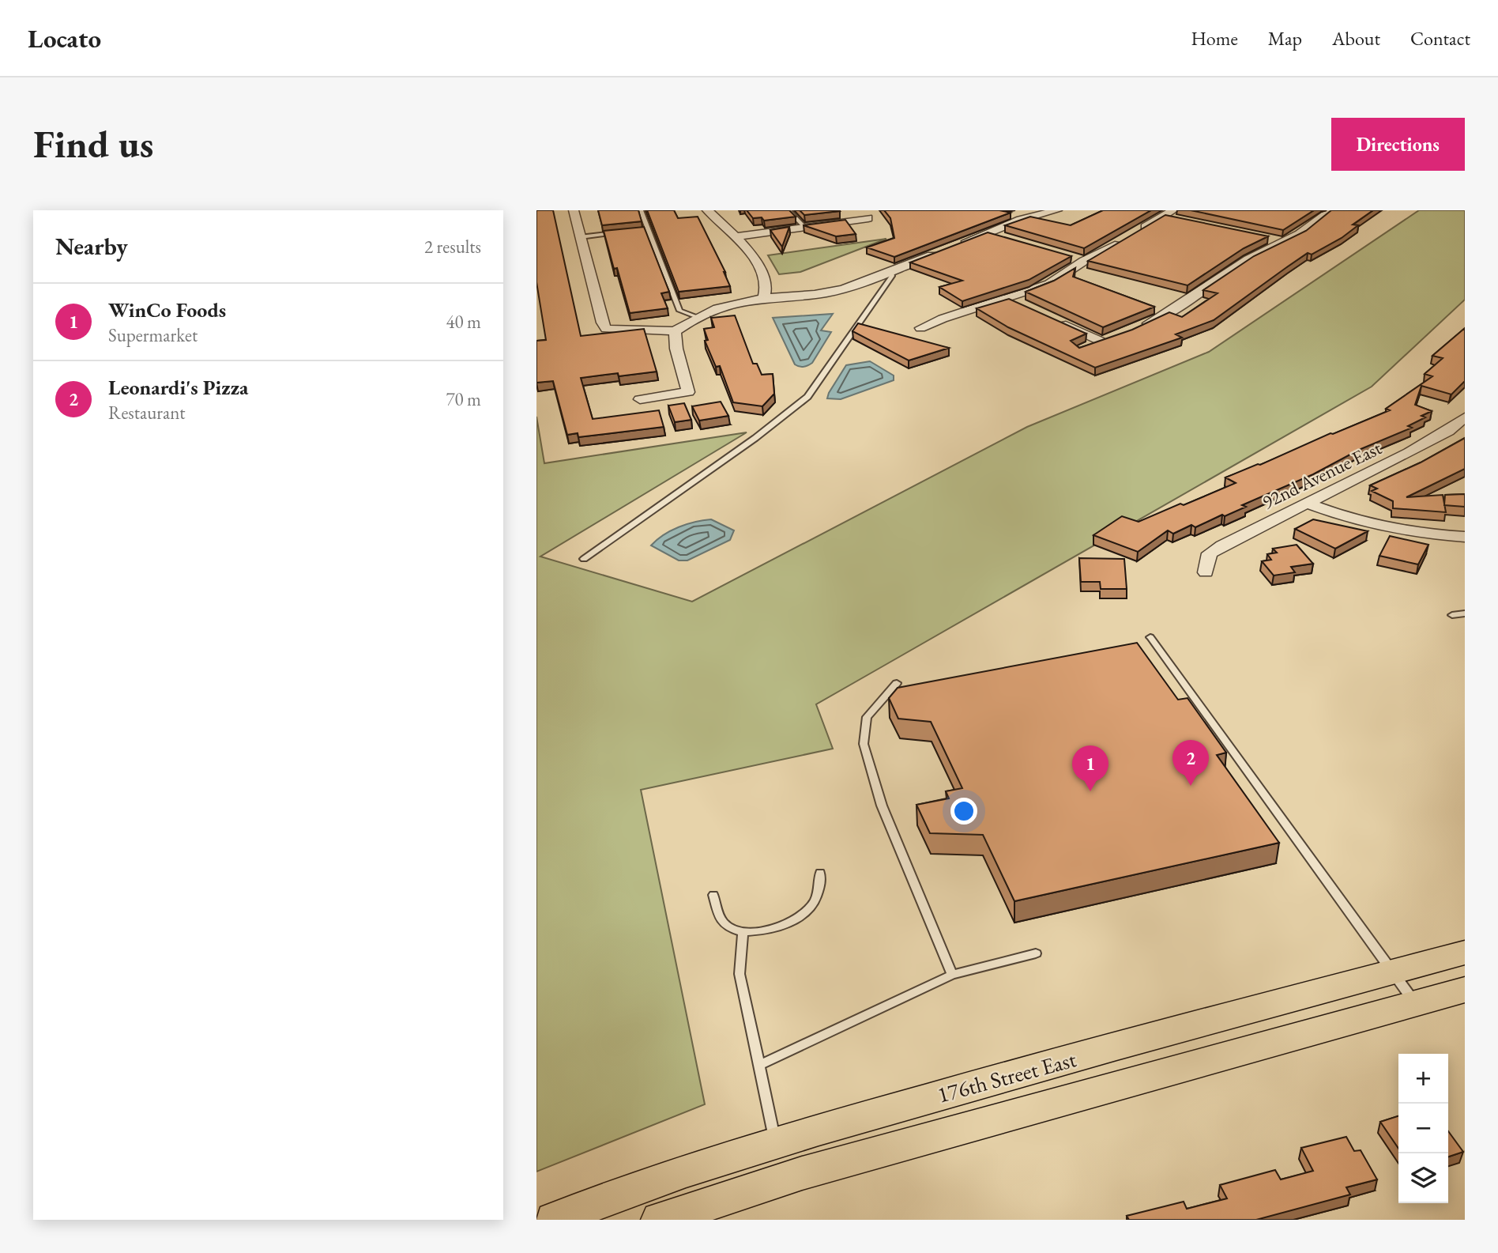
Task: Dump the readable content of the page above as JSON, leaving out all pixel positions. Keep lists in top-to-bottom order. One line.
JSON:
{"streets":{"main road":["176th Street East"],"street":["92nd Avenue East"]},"page":{"header":"Locato","nav":["Home","Map","About","Contact"],"buttons":"Directions","title":"Find us","heading":["Nearby","2 results"],"list":[{"mark":"1","name":"WinCo Foods","note":"Supermarket","value":"40 m"},{"mark":"2","name":"Leonardi's Pizza","note":"Restaurant","value":"70 m"}],"pins":["2","1"],"map_buttons":["+","−"]}}
